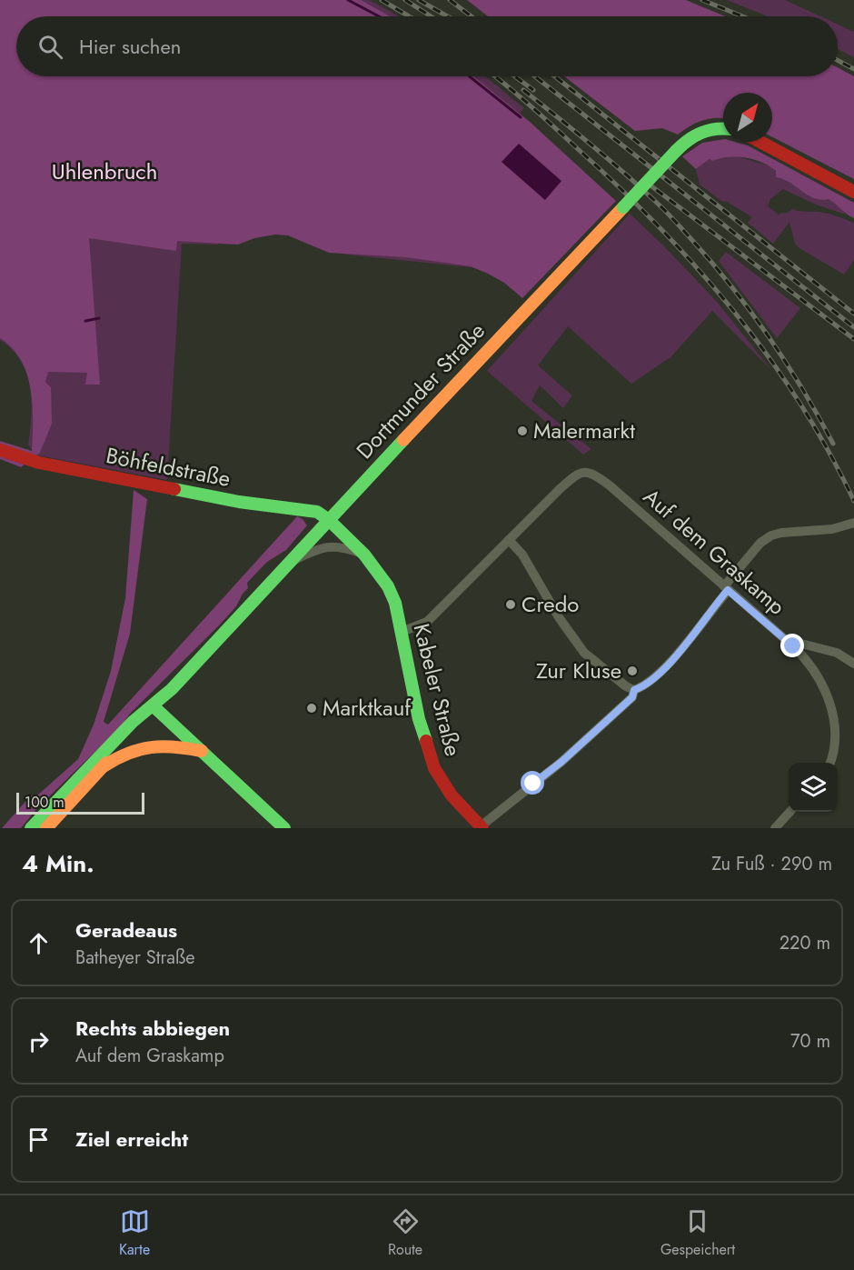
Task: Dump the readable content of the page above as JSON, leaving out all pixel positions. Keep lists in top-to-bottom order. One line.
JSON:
{"streets":{"main road":["Dortmunder Straße","Böhfeldstraße","Kabeler Straße"],"street":["Auf dem Graskamp"]},"crossings":[["Dortmunder Straße","Böhfeldstraße"],["Dortmunder Straße","Kabeler Straße"],["Böhfeldstraße","Kabeler Straße"],["Auf dem Graskamp","Kabeler Straße"]],"parks":["Uhlenbruch"],"places":["Malermarkt","Credo","Zur Kluse","Marktkauf"],"scale_bar":"100 m","north":"top right","page":{"search":"Hier suchen","scale":"100 m","heading":["4 Min.","Zu Fuß · 290 m"],"list":[["Geradeaus","Batheyer Straße","220 m"],["Rechts abbiegen","Auf dem Graskamp","70 m"],"Ziel erreicht"],"nav":["Karte","Route","Gespeichert"]}}
